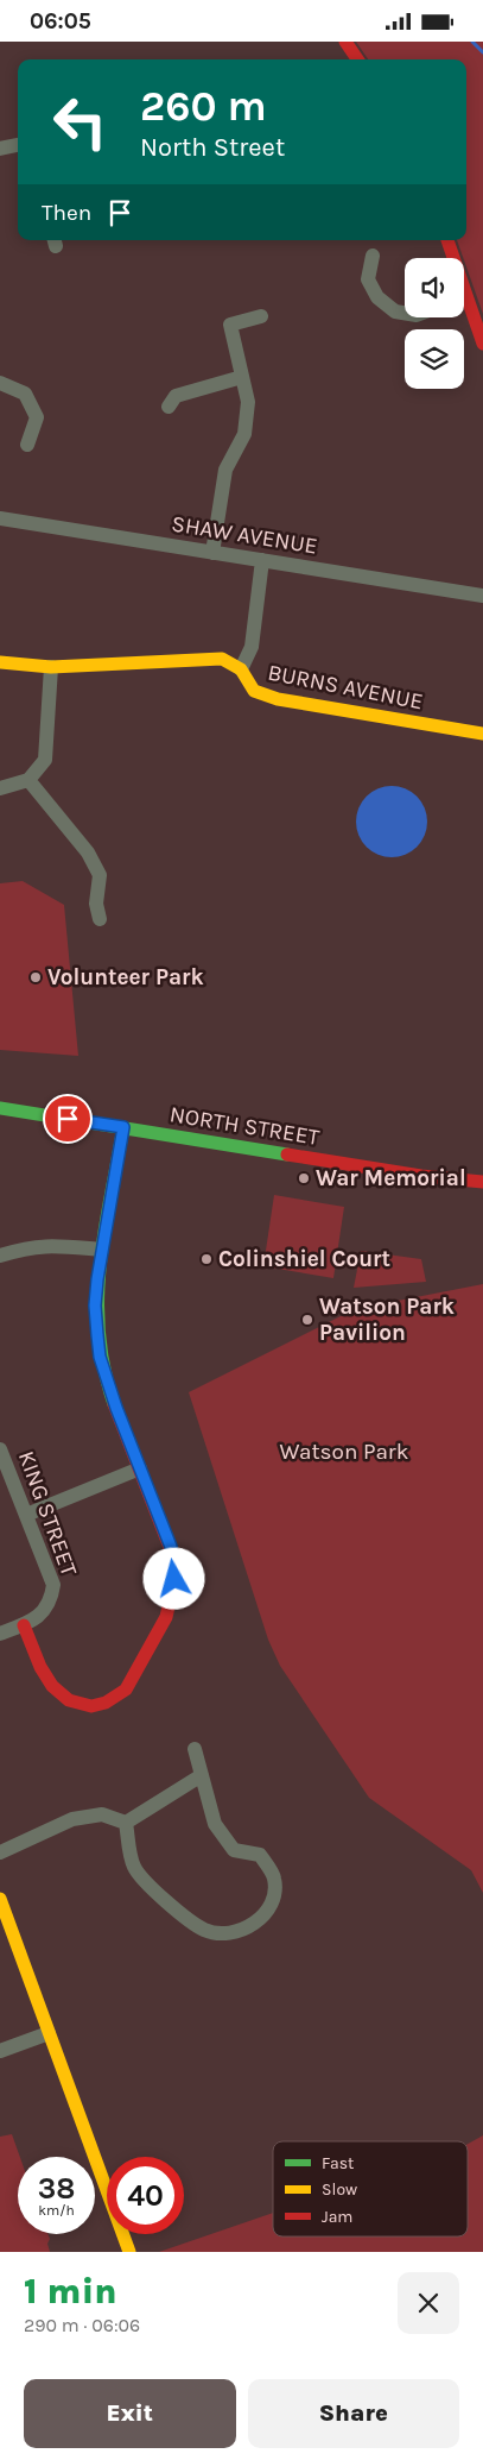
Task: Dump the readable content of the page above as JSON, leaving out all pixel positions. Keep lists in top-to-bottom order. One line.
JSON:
{"streets":{"street":["SHAW AVENUE","BURNS AVENUE","NORTH STREET","KING STREET"]},"parks":["Watson Park"],"places":["Volunteer Park","War Memorial","Colinshiel Court","Watson Park Pavilion"],"legend":["Fast","Slow","Jam"],"page":{"status":"06:05","turn":["260 m","North Street"],"then":"Then","speed":"38 km/h","limit":"40","heading":["1 min","290 m · 06:06"],"buttons":["Exit","Share"]}}
